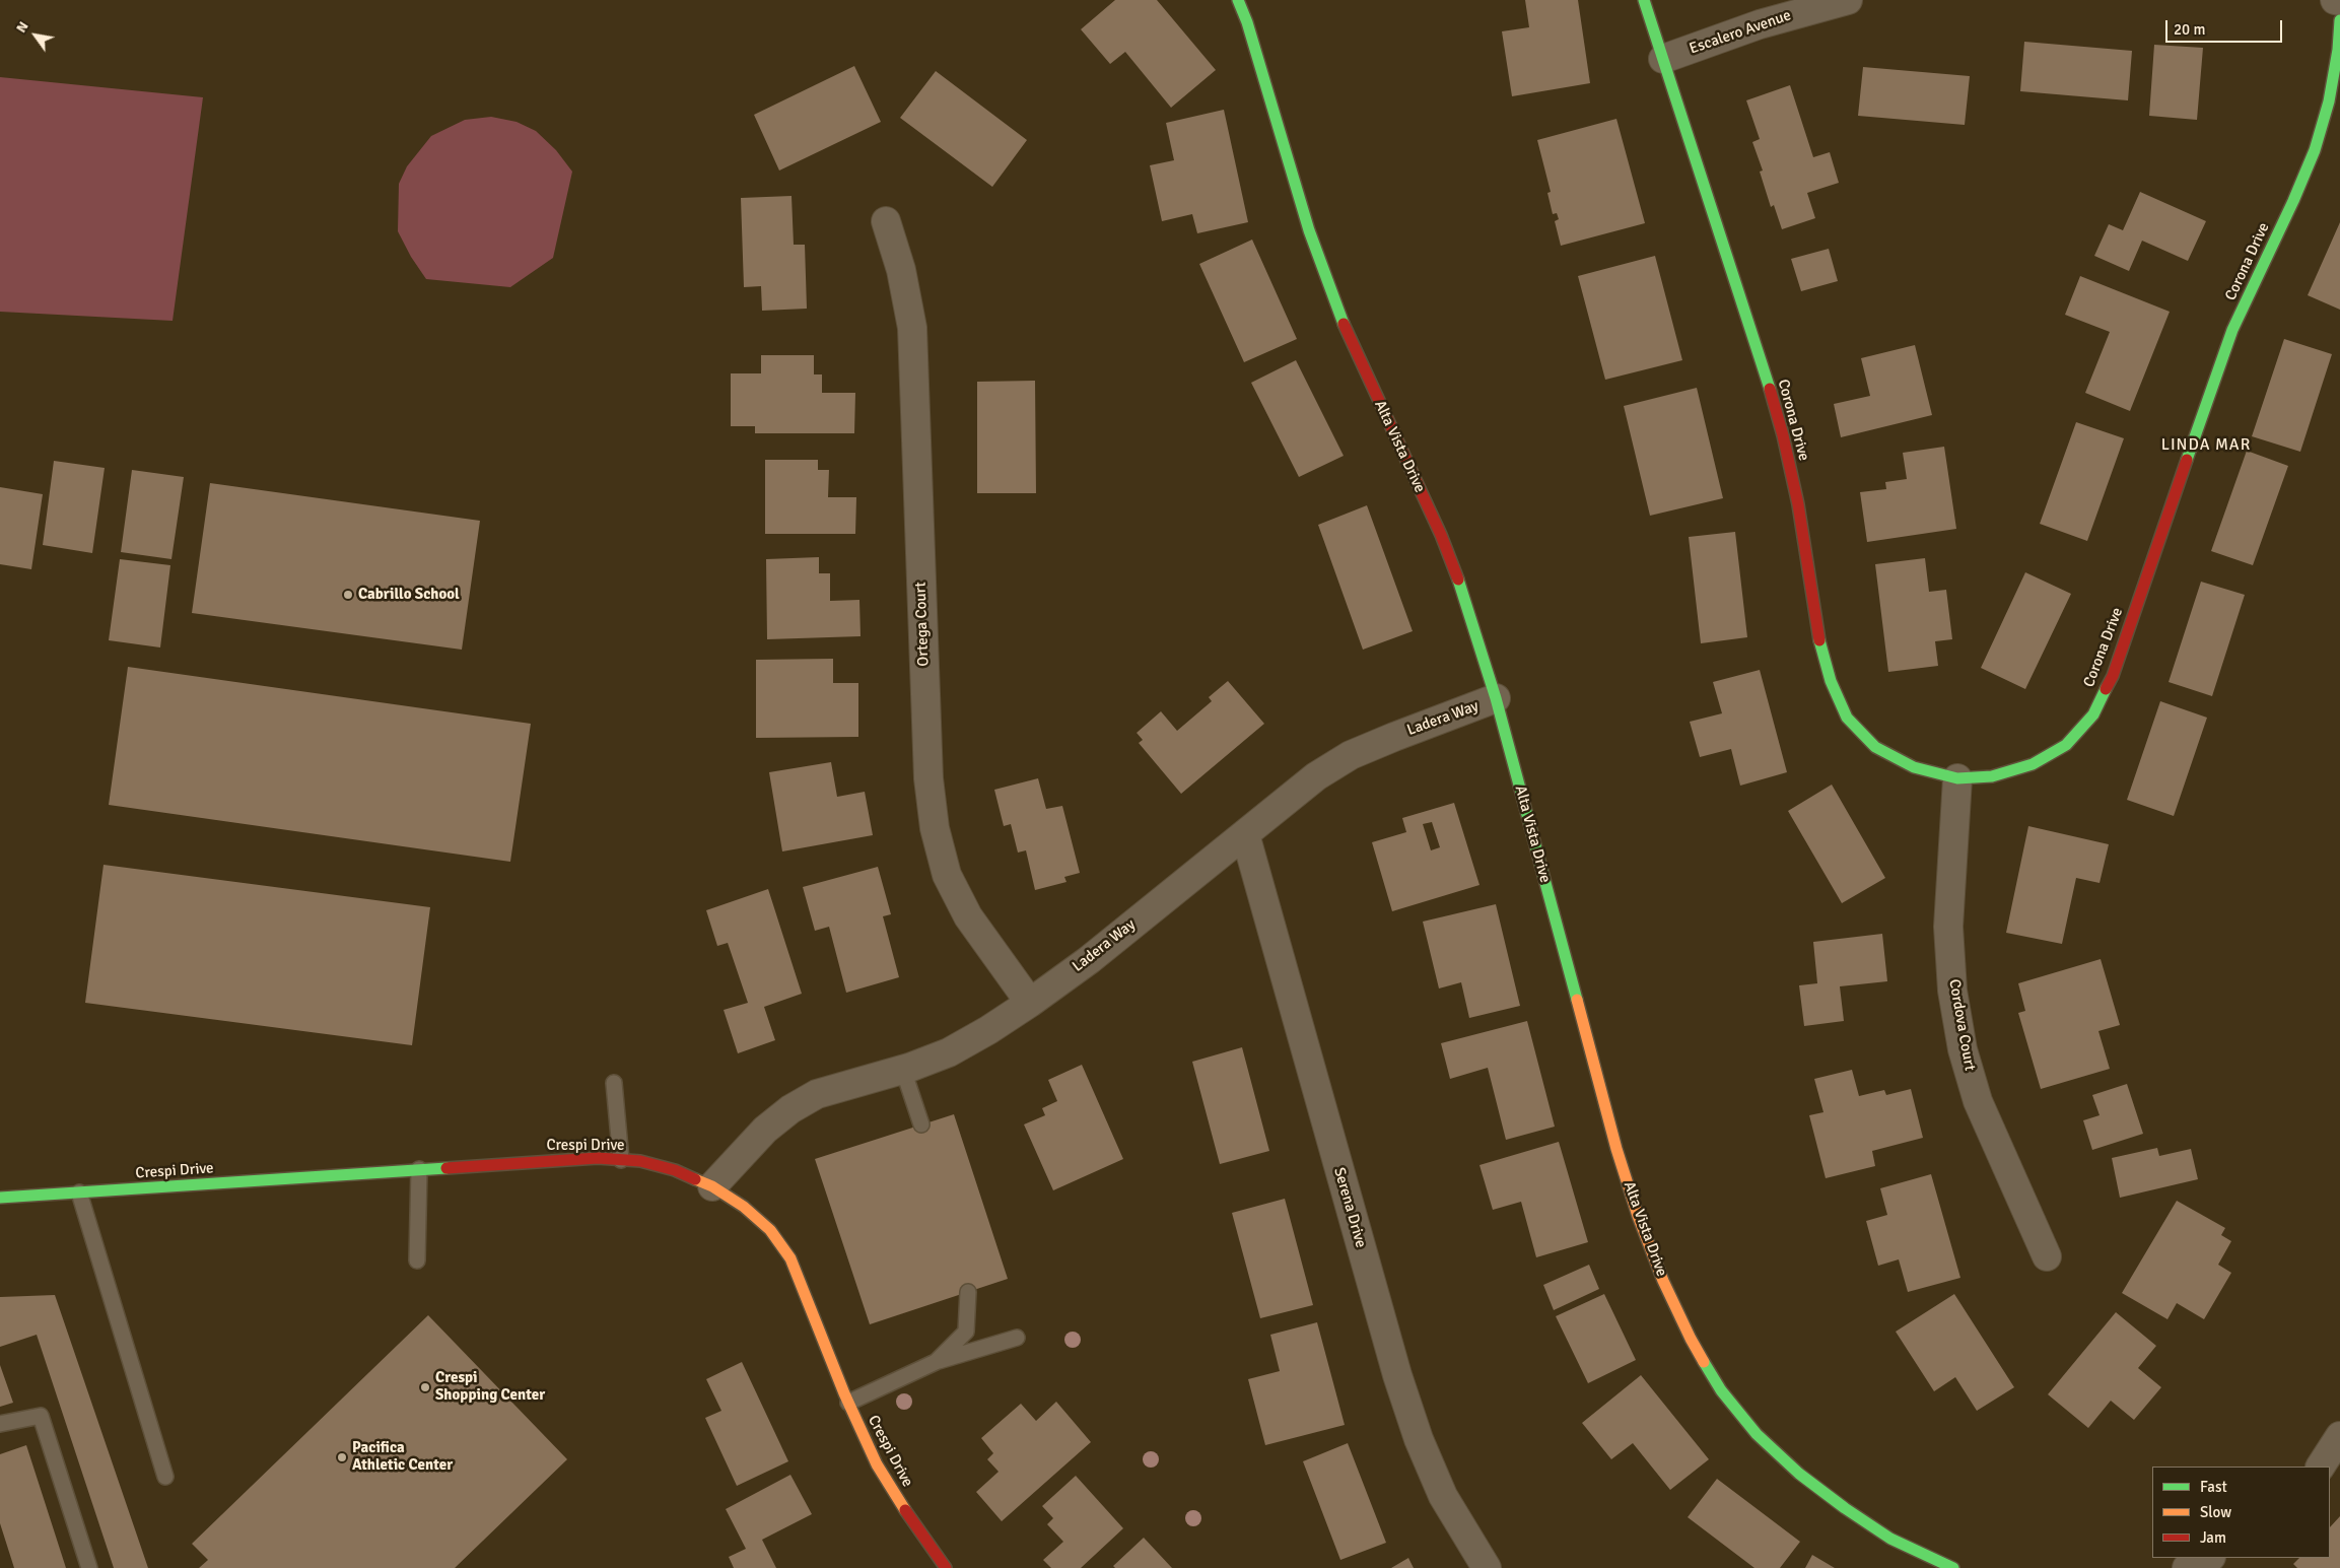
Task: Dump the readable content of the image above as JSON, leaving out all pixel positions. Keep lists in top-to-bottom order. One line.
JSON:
{"streets":{"street":["Escalero Avenue","Corona Drive","Alta Vista Drive","Ortega Court","Ladera Way","Cordova Court","Crespi Drive","Serena Drive"]},"crossings":[["Escalero Avenue","Corona Drive"],["Corona Drive","Cordova Court"],["Alta Vista Drive","Ladera Way"],["Ortega Court","Ladera Way"],["Ladera Way","Crespi Drive"],["Ladera Way","Serena Drive"]],"districts":["LINDA MAR"],"places":["Cabrillo School","Crespi Shopping Center","Pacifica Athletic Center"],"legend":["Fast","Slow","Jam"],"scale_bar":"20 m","north":"top left"}
